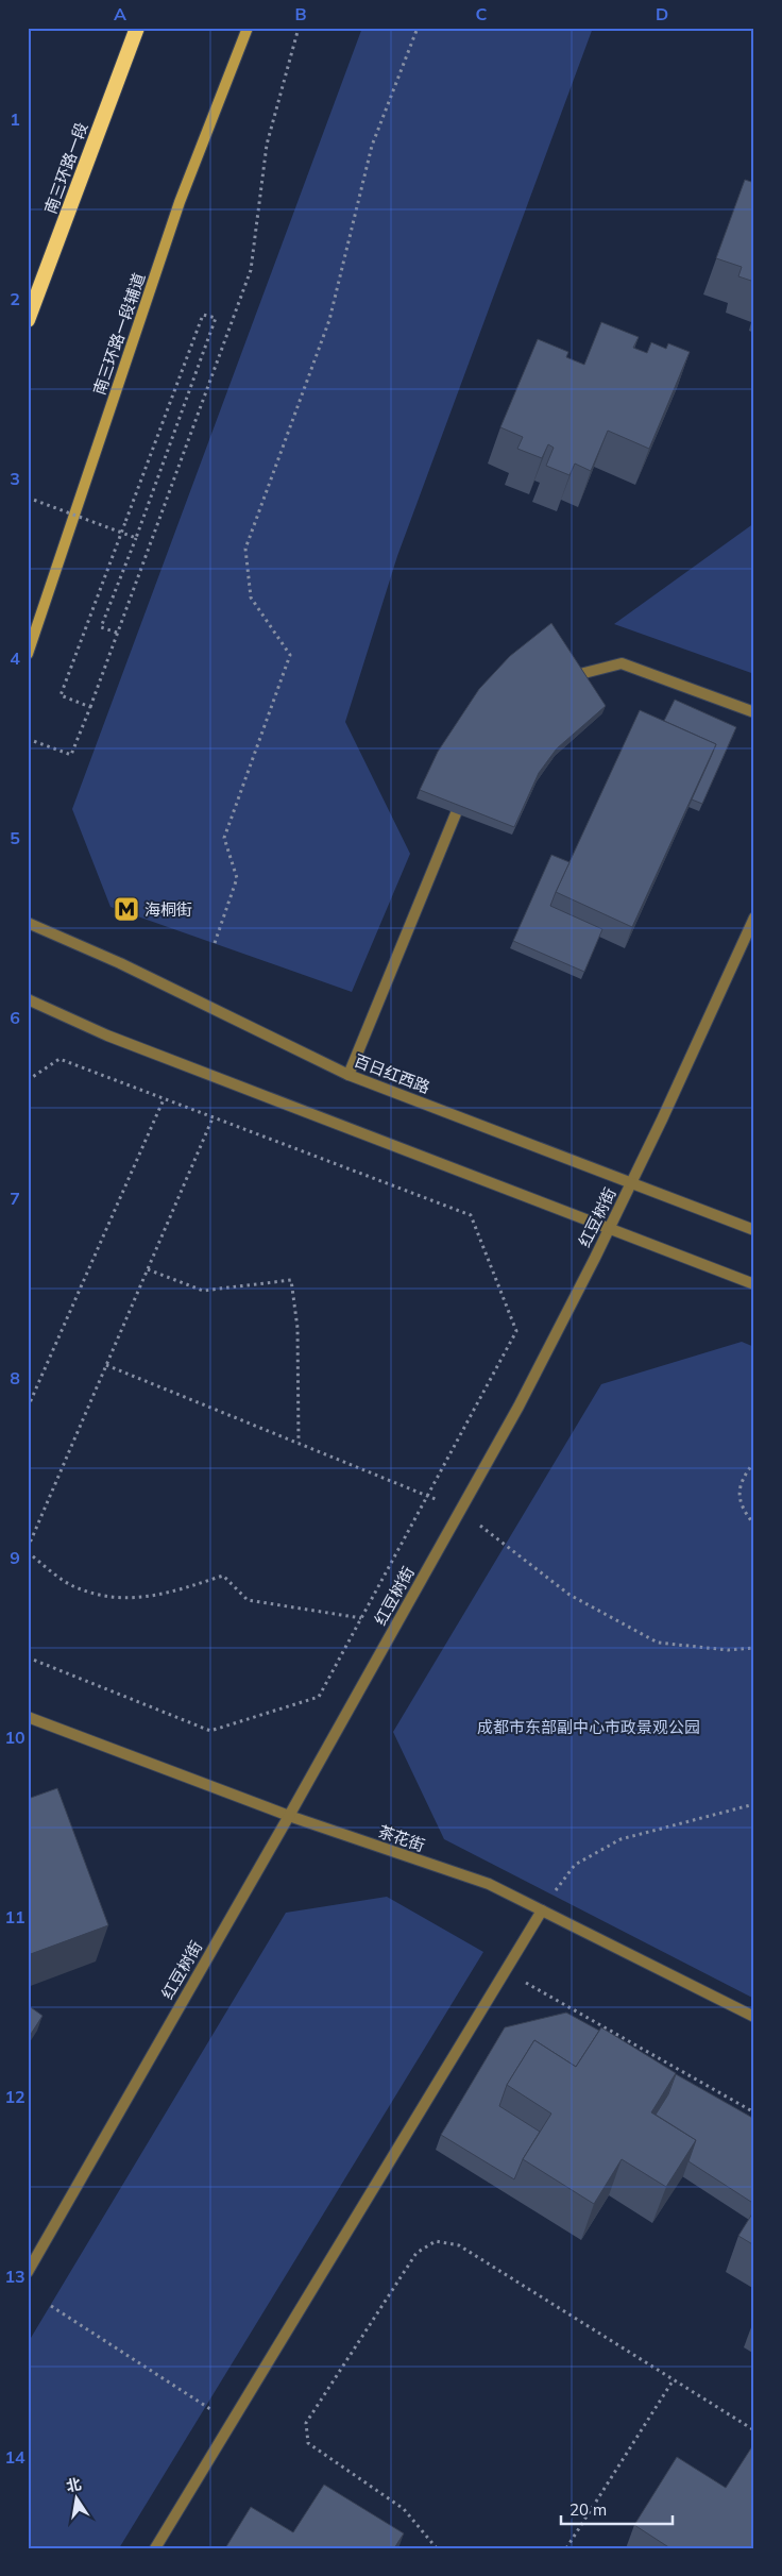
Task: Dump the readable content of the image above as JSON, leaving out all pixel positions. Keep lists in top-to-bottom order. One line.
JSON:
{"streets":{"highway":["南三环路一段"],"main road":["南三环路一段辅道"],"street":["百日红西路","红豆树街","茶花街"]},"crossings":[["百日红西路","红豆树街"],["红豆树街","茶花街"]],"parks":["成都市东部副中心市政景观公园"],"places":{"metro station":["海桐街"]},"scale_bar":"20 m","north":"top","grid":{"columns":["A","B","C","D"],"rows":["1","2","3","4","5","6","7","8","9","10","11","12","13","14"]}}
